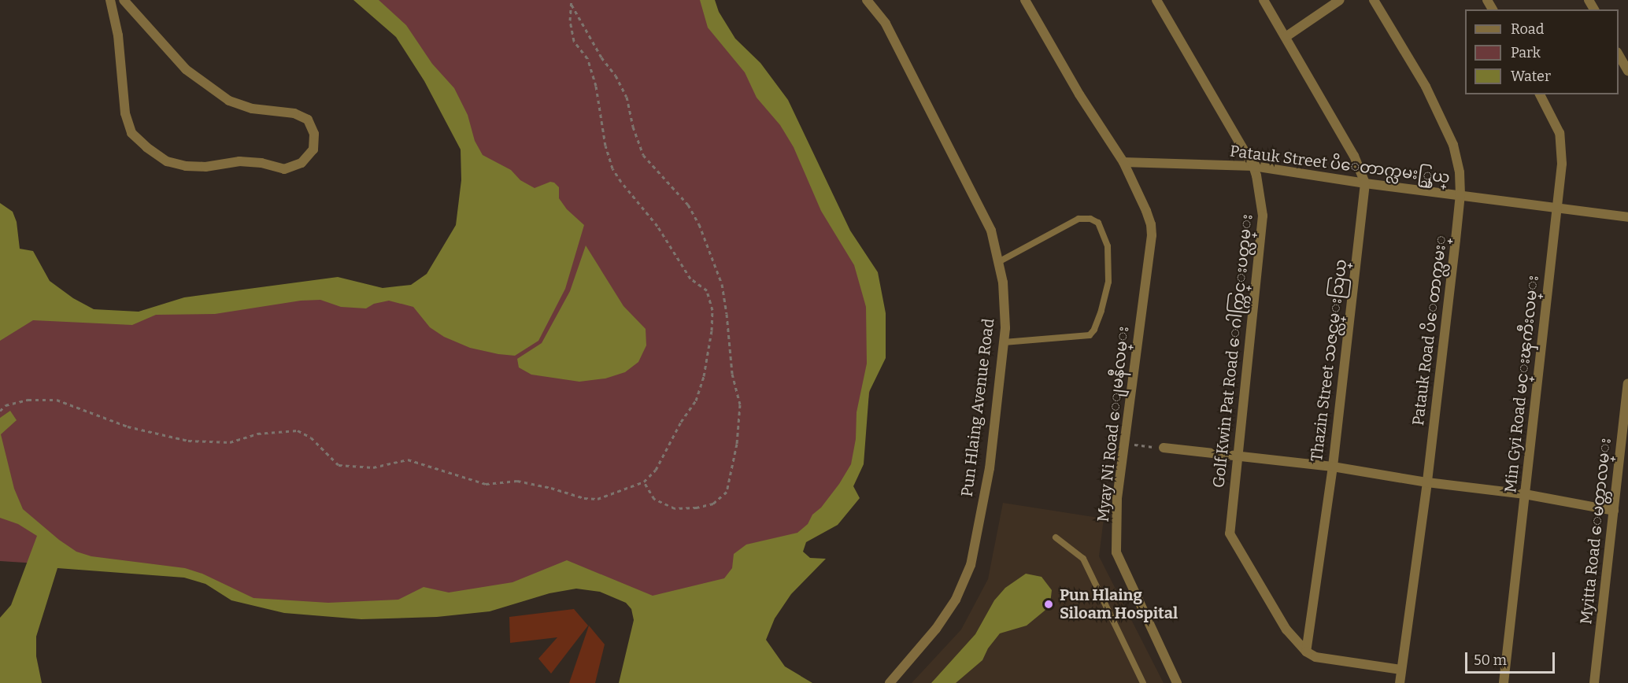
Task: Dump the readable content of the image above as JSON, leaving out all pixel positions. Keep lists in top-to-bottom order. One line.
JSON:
{"streets":{"street":["Patauk Street ပိေတာက္လမး္သြယ္","Patauk Road ပိေတာက္လမး္","Golf Kwin Pat Road ေဂါက္ကြင္းပတ္လမ္း","Thazin Street သဇင္လမ္းသြယ္","Min Gyi Road မင္းၾကီးလမ္း","Pun Hlaing Avenue Road","Myay Ni Road ေျမနီလမ္း","Myitta Road ေမတ္တာလမ္း"]},"crossings":[["Patauk Street ပိေတာက္လမး္သြယ္","Patauk Road ပိေတာက္လမး္"],["Patauk Street ပိေတာက္လမး္သြယ္","Golf Kwin Pat Road ေဂါက္ကြင္းပတ္လမ္း"],["Patauk Street ပိေတာက္လမး္သြယ္","Thazin Street သဇင္လမ္းသြယ္"],["Patauk Street ပိေတာက္လမး္သြယ္","Min Gyi Road မင္းၾကီးလမ္း"],["Patauk Street ပိေတာက္လမး္သြယ္","Myay Ni Road ေျမနီလမ္း"],["Golf Kwin Pat Road ေဂါက္ကြင္းပတ္လမ္း","Thazin Street သဇင္လမ္းသြယ္"]],"places":["Pun Hlaing Siloam Hospital"],"legend":["Road","Park","Water"],"scale_bar":"50 m"}
